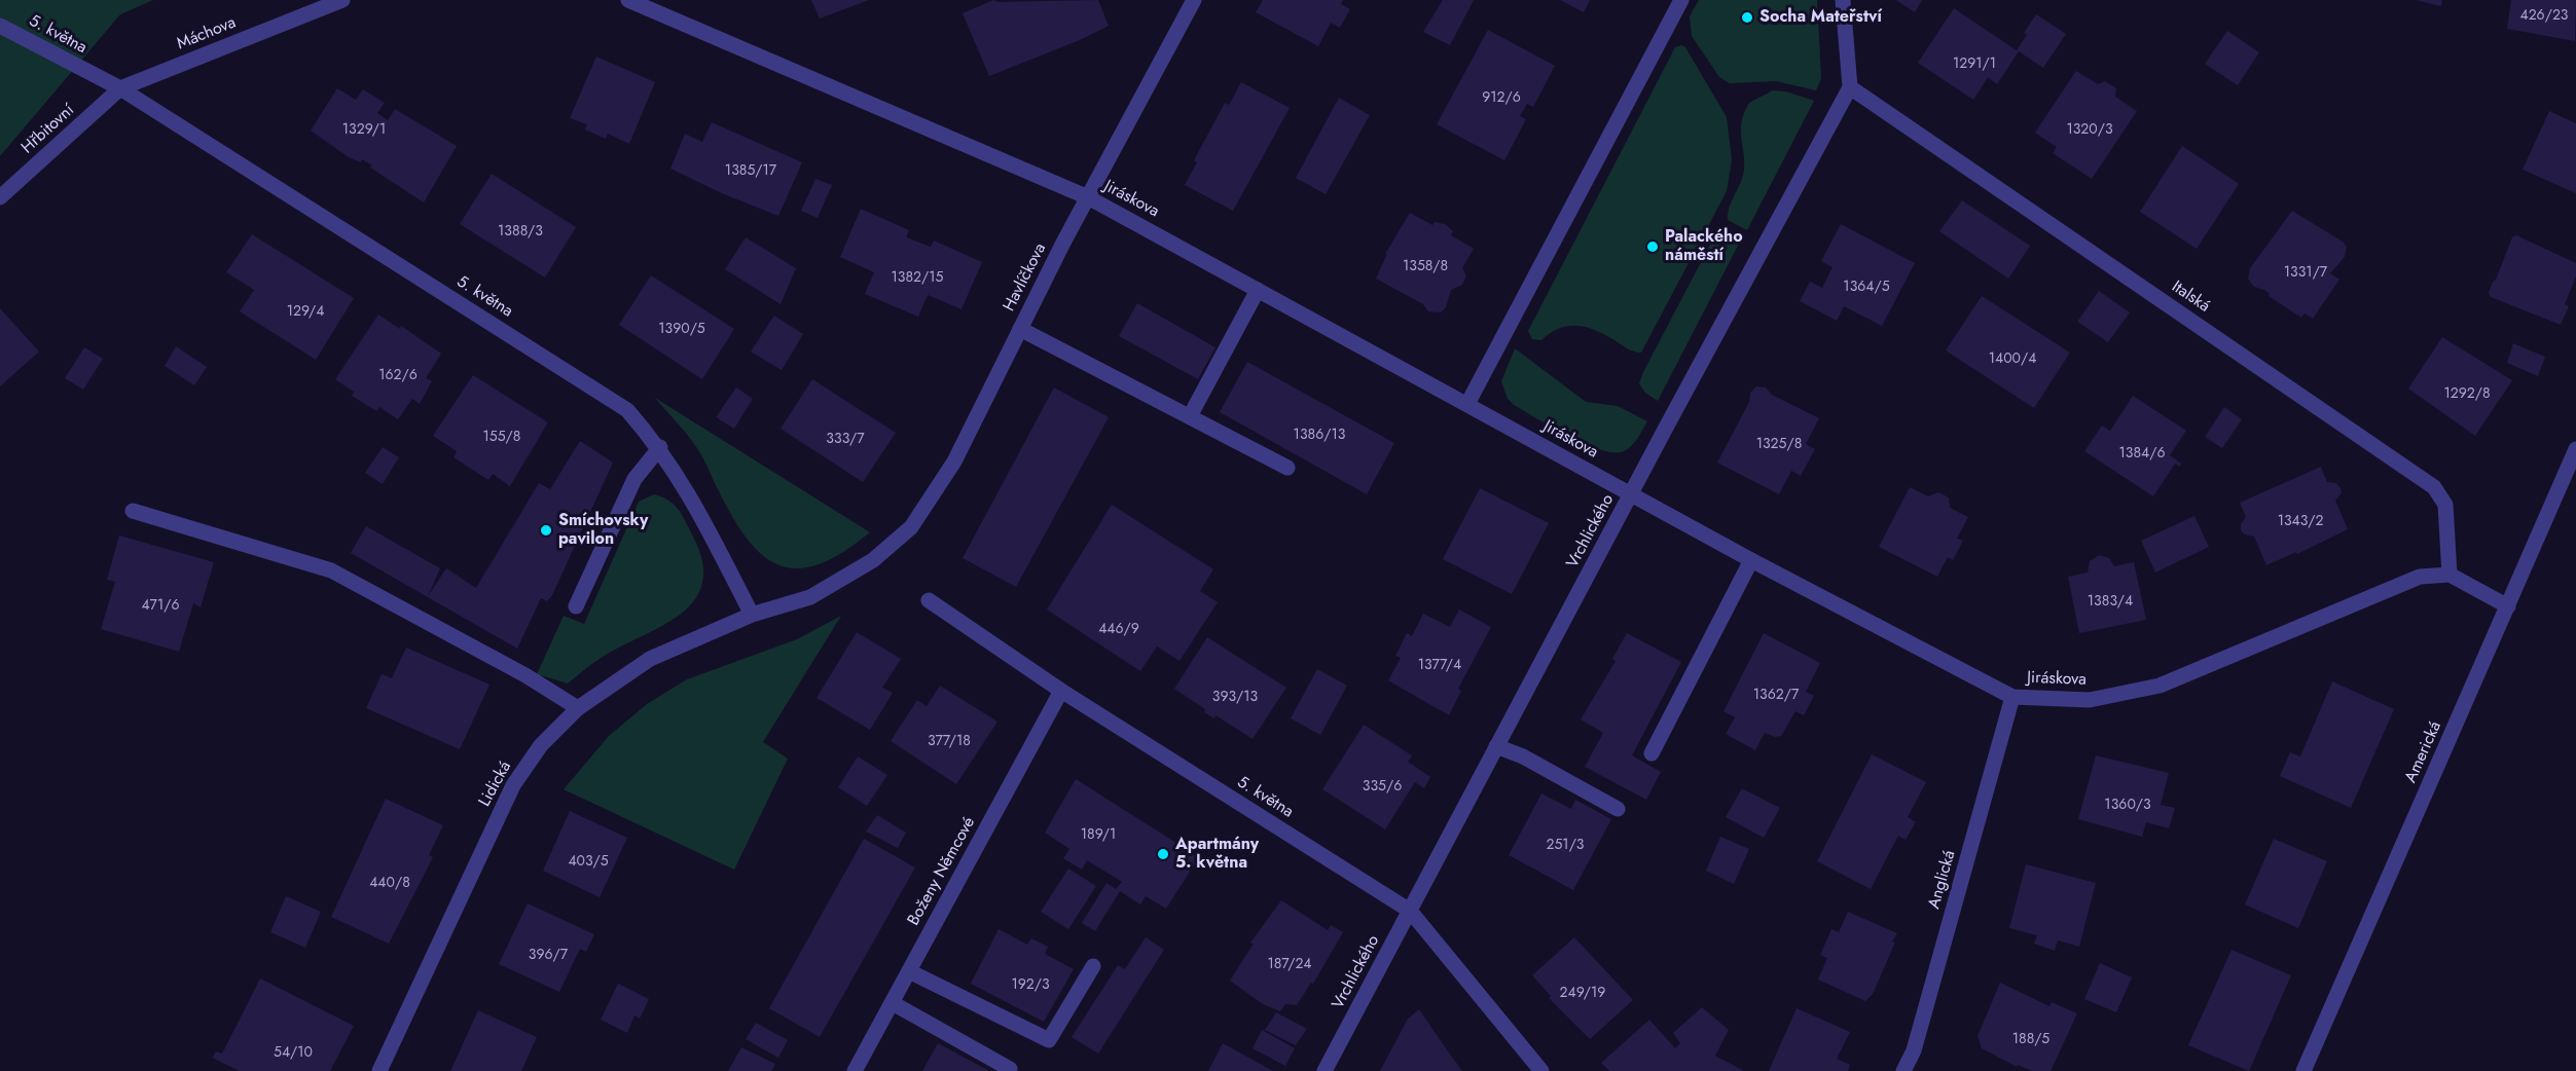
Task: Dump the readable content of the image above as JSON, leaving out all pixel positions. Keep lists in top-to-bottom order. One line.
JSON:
{"streets":{"street":["Máchova","5. května","Hřbitovní","Jiráskova","Havlíčkova","Italská","Vrchlického","Americká","Lidická","Boženy Němcové","Anglická"]},"crossings":[["Máchova","5. května"],["Máchova","Hřbitovní"],["5. května","Hřbitovní"],["5. května","Havlíčkova"],["5. května","Vrchlického"],["5. května","Lidická"],["5. května","Boženy Němcové"],["Jiráskova","Havlíčkova"],["Jiráskova","Italská"],["Jiráskova","Vrchlického"],["Jiráskova","Anglická"],["Havlíčkova","Lidická"],["Italská","Vrchlického"]],"places":["Socha Mateřství","Palackého náměstí","Smíchovsky pavilon","Apartmány 5. května"],"house_numbers":["426/23","1291/1","912/6","1329/1","1320/3","1385/17","1388/3","1358/8","1331/7","1382/15","1364/5","129/4","1390/5","1400/4","162/6","1292/8","1386/13","155/8","333/7","1325/8","1384/6","1343/2","1383/4","471/6","446/9","1377/4","1362/7","393/13","377/18","335/6","1360/3","189/1","251/3","403/5","440/8","396/7","187/24","192/3","249/19","188/5","54/10"]}
